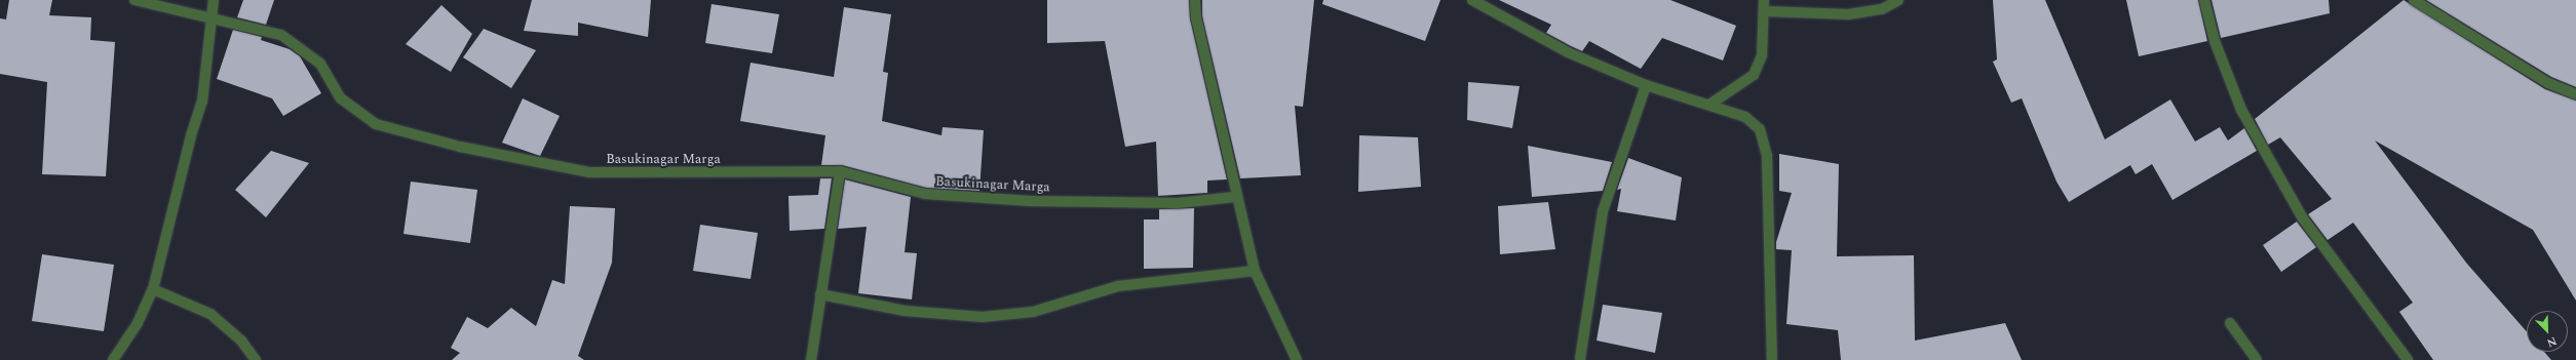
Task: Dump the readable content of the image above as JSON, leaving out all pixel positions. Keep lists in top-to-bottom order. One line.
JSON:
{"streets":{"street":["Basukinagar Marga"]},"north":"bottom right"}
